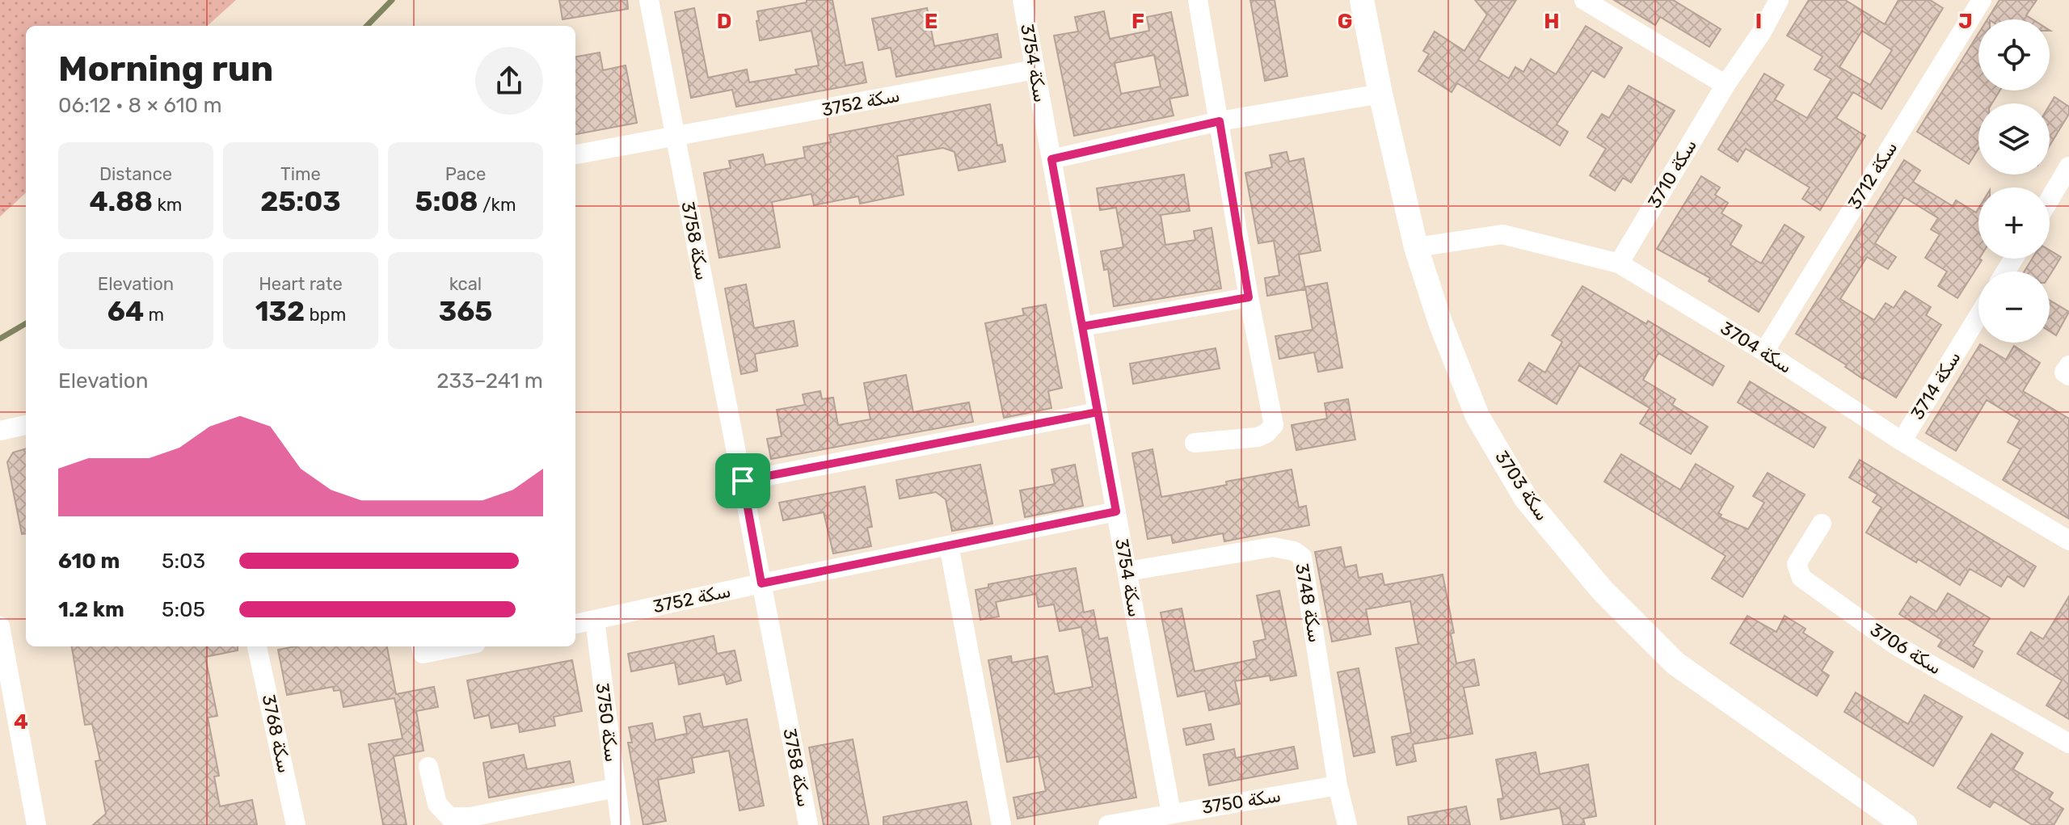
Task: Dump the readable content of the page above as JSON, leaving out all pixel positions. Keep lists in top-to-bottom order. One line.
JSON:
{"streets":{"street":["سكة 3754","سكة 3752","سكة 3710","سكة 3712","سكة 3758","سكة 3704","سكة 3714","سكة 3703","سكة 3748","سكة 3706","سكة 3750","سكة 3768"]},"crossings":[["سكة 3754","سكة 3752"],["سكة 3754","سكة 3748"],["سكة 3754","سكة 3750"],["سكة 3752","سكة 3758"],["سكة 3752","سكة 3750"],["سكة 3710","سكة 3704"],["سكة 3712","سكة 3704"],["سكة 3704","سكة 3714"],["سكة 3704","سكة 3703"],["سكة 3748","سكة 3750"]],"page":{"map_buttons":["+","−"],"heading":["Morning run","06:12 · 8 × 610 m"],"stats":[["Distance","4.88 km"],["Time","25:03"],["Pace","5:08 /km"],["Elevation","64 m"],["Heart rate","132 bpm"],["kcal","365"]],"chart":["Elevation","233–241 m"],"list":[{"name":"610 m","note":"5:03"},{"name":"1.2 km","note":"5:05"}]},"grid":{"columns":["D","E","F","G","H","I","J"],"rows":["4"]}}
